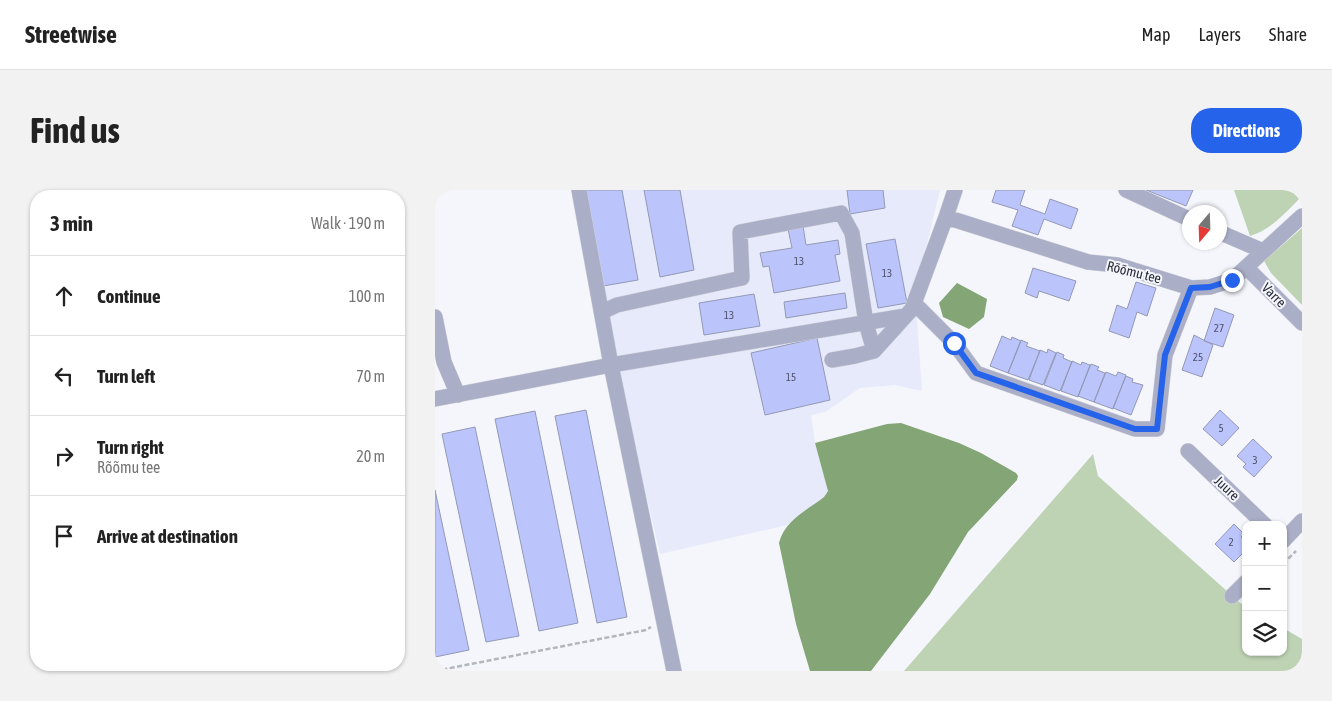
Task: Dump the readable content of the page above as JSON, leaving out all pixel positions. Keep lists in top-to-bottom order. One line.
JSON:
{"streets":{"street":["Rõõmu tee","Varre","Juure"]},"crossings":[["Rõõmu tee","Varre"]],"house_numbers":["13","13","13","27","25","15","5","3","2"],"north":"bottom","page":{"header":"Streetwise","nav":["Map","Layers","Share"],"buttons":"Directions","title":"Find us","heading":["3 min","Walk · 190 m"],"list":[["Continue","100 m"],["Turn left","70 m"],["Turn right","Rõõmu tee","20 m"],"Arrive at destination"],"map_buttons":["+","−"]}}
